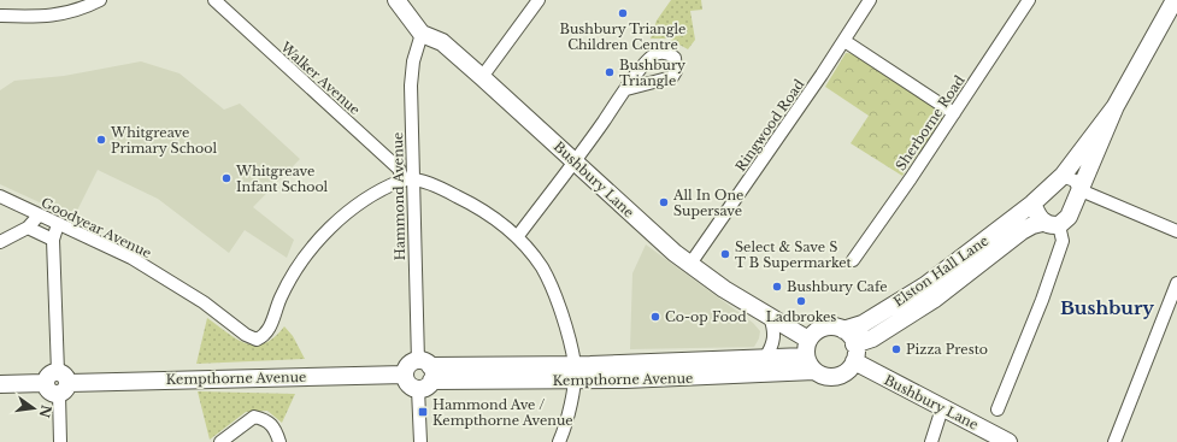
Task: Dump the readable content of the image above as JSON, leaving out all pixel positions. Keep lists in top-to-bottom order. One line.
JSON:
{"streets":{"street":["Walker Avenue","Sherborne Road","Ringwood Road","Bushbury Lane","Hammond Avenue","Goodyear Avenue","Elston Hall Lane","Kempthorne Avenue"]},"crossings":[["Walker Avenue","Hammond Avenue"],["Walker Avenue","Goodyear Avenue"],["Ringwood Road","Bushbury Lane"],["Bushbury Lane","Hammond Avenue"],["Bushbury Lane","Elston Hall Lane"],["Bushbury Lane","Kempthorne Avenue"],["Hammond Avenue","Goodyear Avenue"],["Hammond Avenue","Kempthorne Avenue"],["Elston Hall Lane","Kempthorne Avenue"]],"districts":["Bushbury"],"places":{"other":["Bushbury Triangle Children Centre","Bushbury Triangle","Whitgreave Primary School","Whitgreave Infant School","All In One Supersave","Select & Save S T B Supermarket","Bushbury Cafe","Ladbrokes","Co-op Food","Pizza Presto"],"transit":["Hammond Ave / Kempthorne Avenue"]},"north":"right"}
